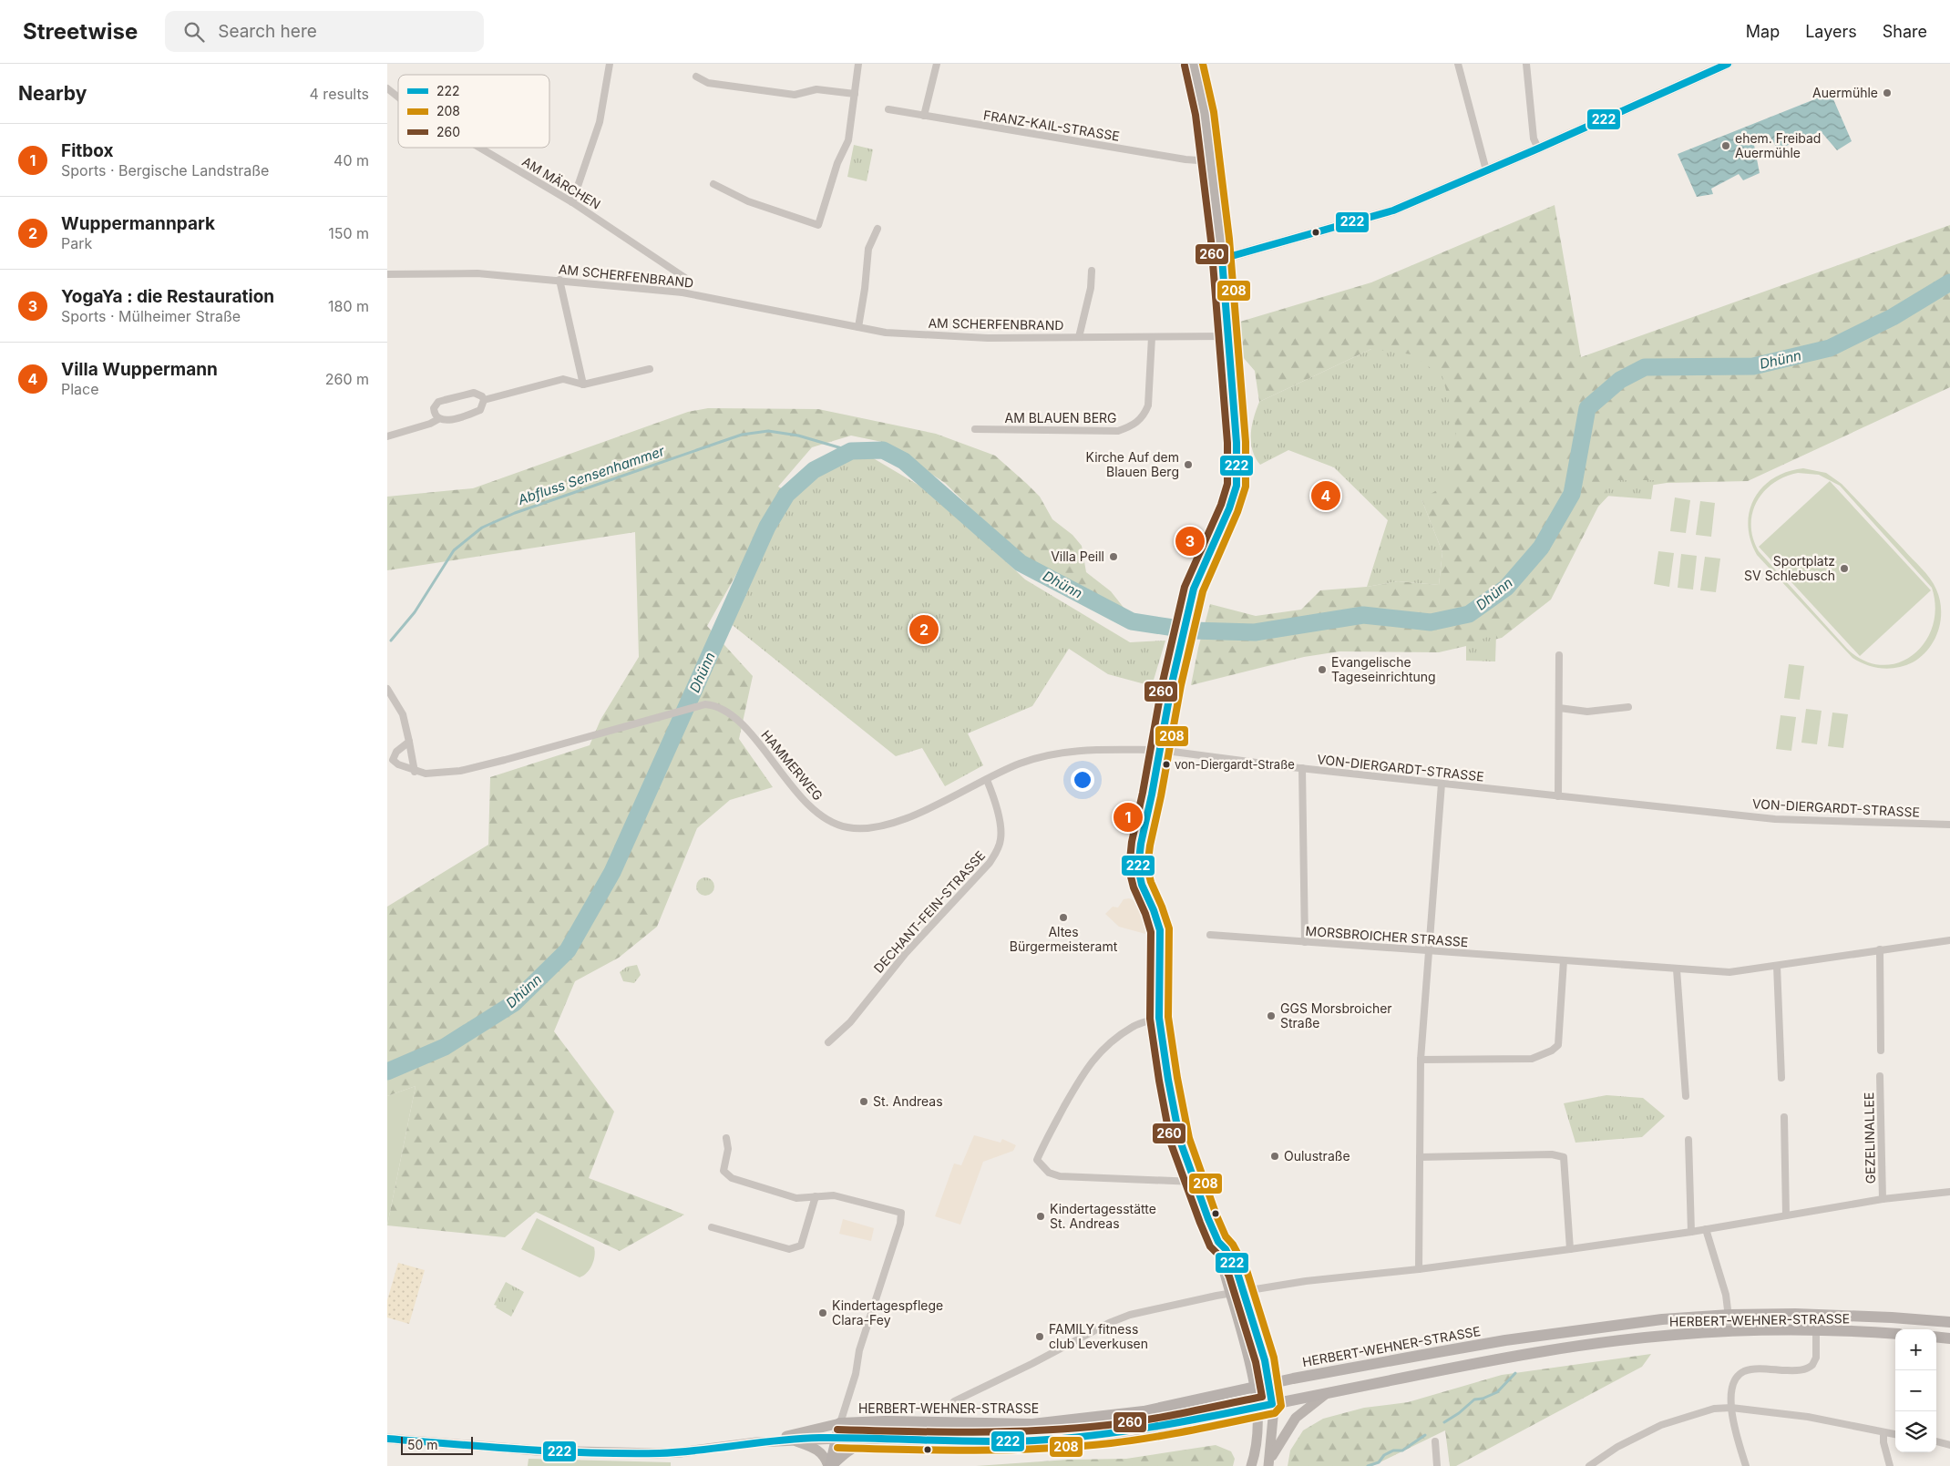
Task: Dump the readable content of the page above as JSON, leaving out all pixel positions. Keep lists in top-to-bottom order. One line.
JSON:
{"streets":{"main road":["HERBERT-WEHNER-STRASSE"],"street":["FRANZ-KAIL-STRASSE","AM MÄRCHEN","AM SCHERFENBRAND","AM BLAUEN BERG","HAMMERWEG","VON-DIERGARDT-STRASSE","DECHANT-FEIN-STRASSE","MORSBROICHER STRASSE","GEZELINALLEE"]},"crossings":[["AM MÄRCHEN","AM SCHERFENBRAND"],["AM SCHERFENBRAND","AM BLAUEN BERG"],["HAMMERWEG","VON-DIERGARDT-STRASSE"],["HAMMERWEG","DECHANT-FEIN-STRASSE"]],"water":["Dhünn","Abfluss Sensenhammer"],"places":["Auermühle","ehem. Freibad Auermühle","Kirche Auf dem Blauen Berg","Villa Peill","Sportplatz SV Schlebusch","Evangelische Tageseinrichtung","von-Diergardt-Straße","Altes Bürgermeisteramt","GGS Morsbroicher Straße","St. Andreas","Oulustraße","Kindertagesstätte St. Andreas","Kindertagespflege Clara-Fey","FAMILY fitness club Leverkusen"],"lines":["transit line 222","transit line 208","transit line 260"],"legend":["222","208","260"],"scale_bar":"50 m","page":{"header":"Streetwise","search":"Search here","nav":["Map","Layers","Share"],"heading":["Nearby","4 results"],"list":[{"mark":"1","name":"Fitbox","note":"Sports · Bergische Landstraße","value":"40 m"},{"mark":"2","name":"Wuppermannpark","note":"Park","value":"150 m"},{"mark":"3","name":"YogaYa : die Restauration","note":"Sports · Mülheimer Straße","value":"180 m"},{"mark":"4","name":"Villa Wuppermann","note":"Place","value":"260 m"}],"pins":["4","3","2","1"],"map_buttons":["+","−"],"scale":"50 m"}}
